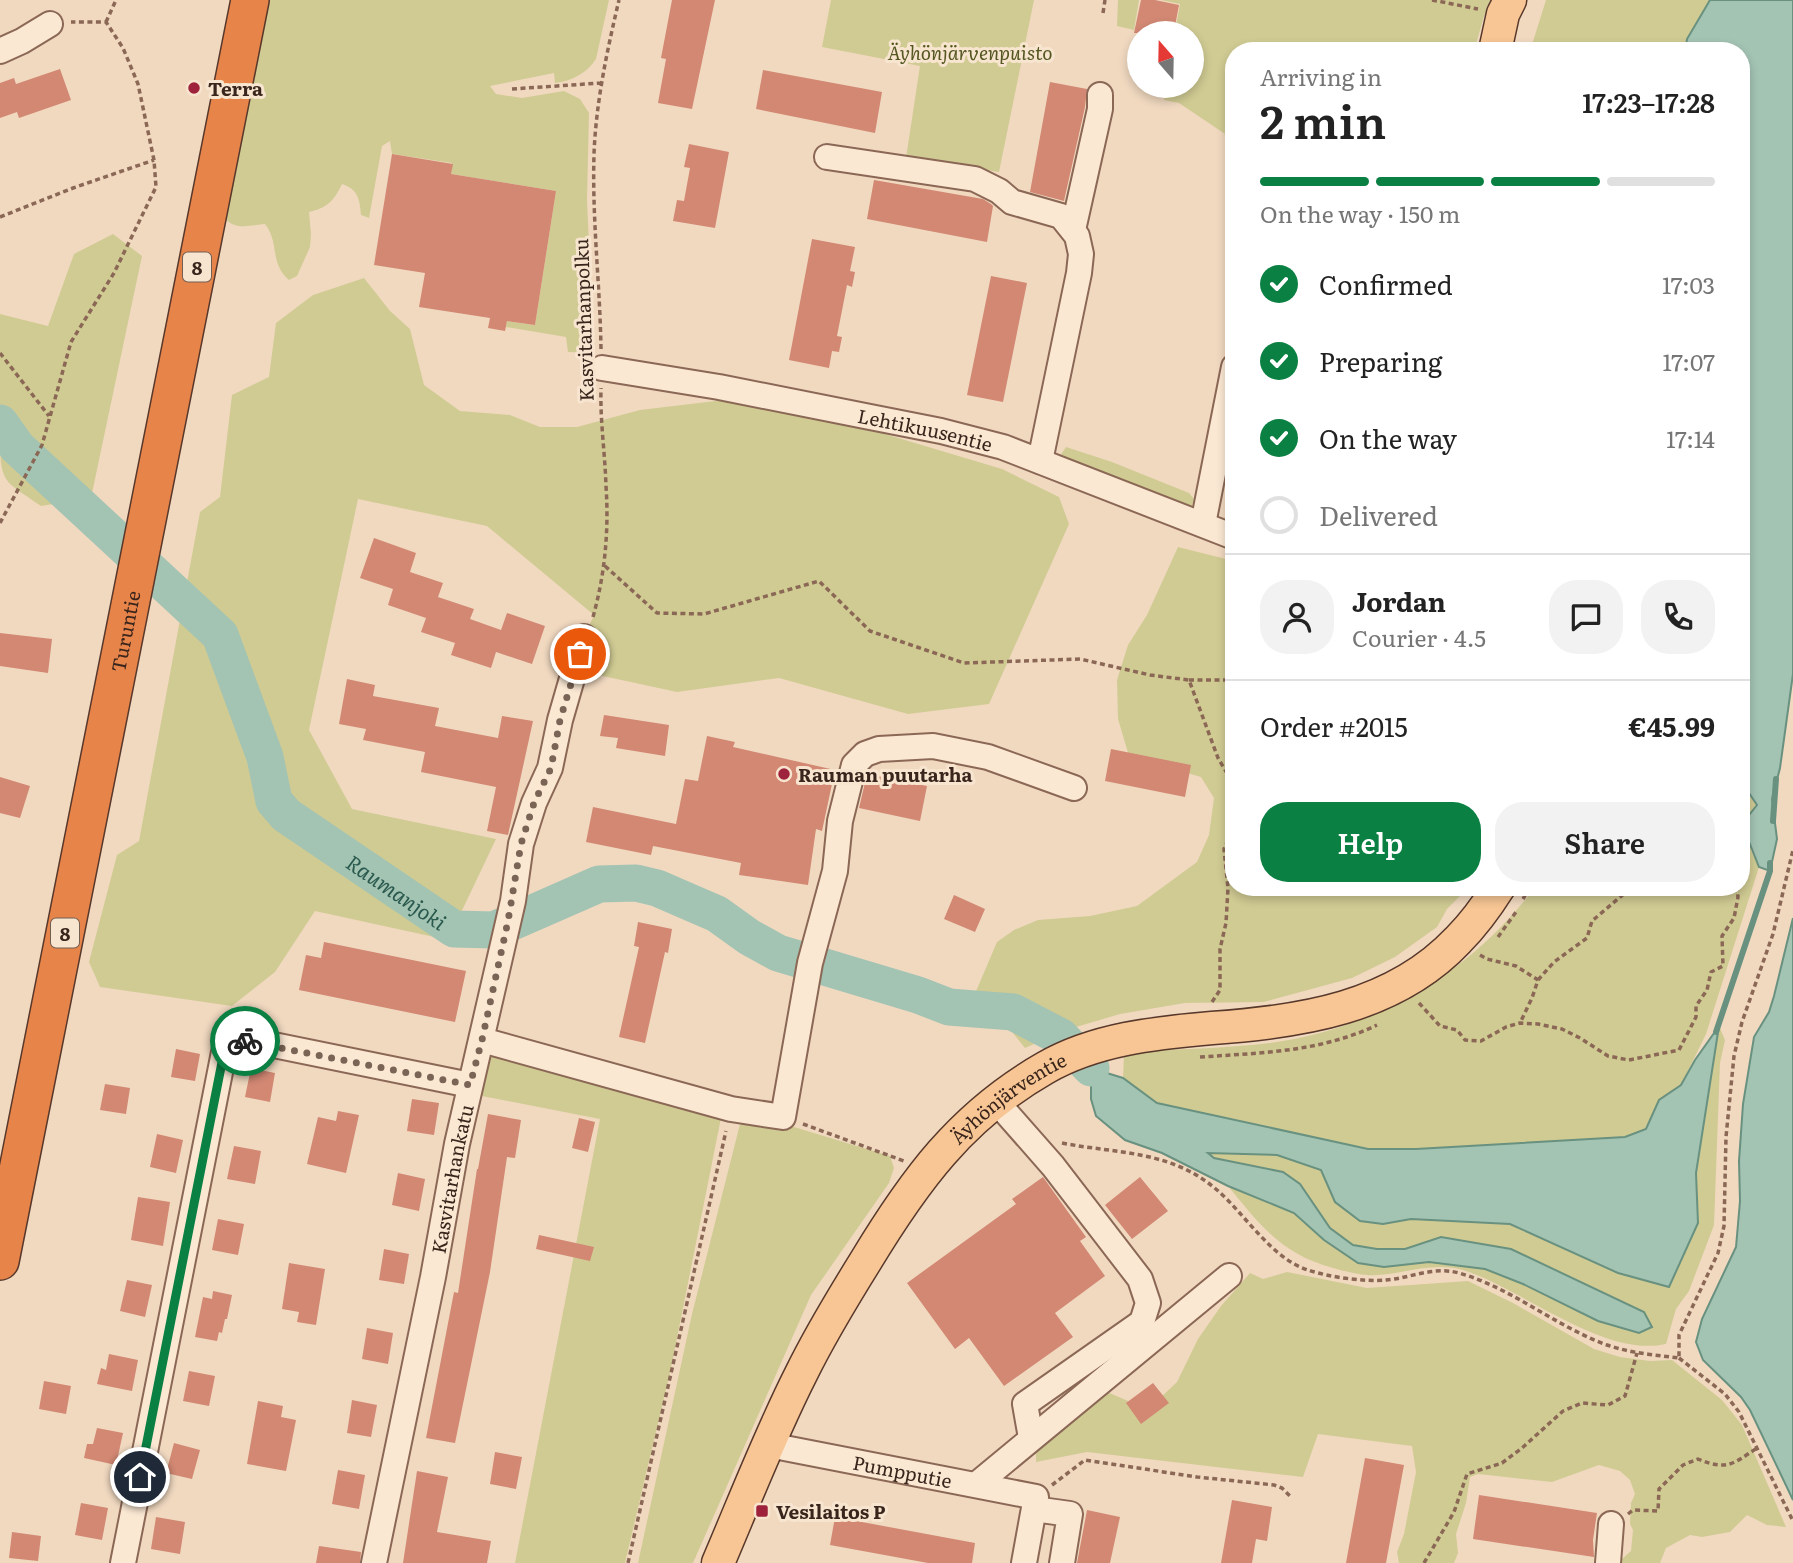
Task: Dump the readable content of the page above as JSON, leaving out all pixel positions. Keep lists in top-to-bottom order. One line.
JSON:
{"streets":{"highway":["8","Turuntie"],"main road":["Äyhönjärventie"],"street":["Lehtikuusentie","Kasvitarhankatu","Pumpputie"],"path":["Kasvitarhanpolku"]},"crossings":[["Kasvitarhanpolku","Lehtikuusentie"],["Kasvitarhanpolku","Kasvitarhankatu"],["Äyhönjärventie","Pumpputie"]],"water":["Raumanjoki"],"parks":["Äyhönjärvenpuisto"],"places":{"other":["Terra","Rauman puutarha"],"transit":["Vesilaitos P"]},"north":"top","page":{"heading":["2 min","Arriving in","17:23–17:28"],"panel":["Jordan","Courier · 4.5","Order #2015","€45.99"],"bar":"On the way · 150 m","list":[["Confirmed","17:03"],["Preparing","17:07"],["On the way","17:14"],"Delivered"],"buttons":["Help","Share"]}}
